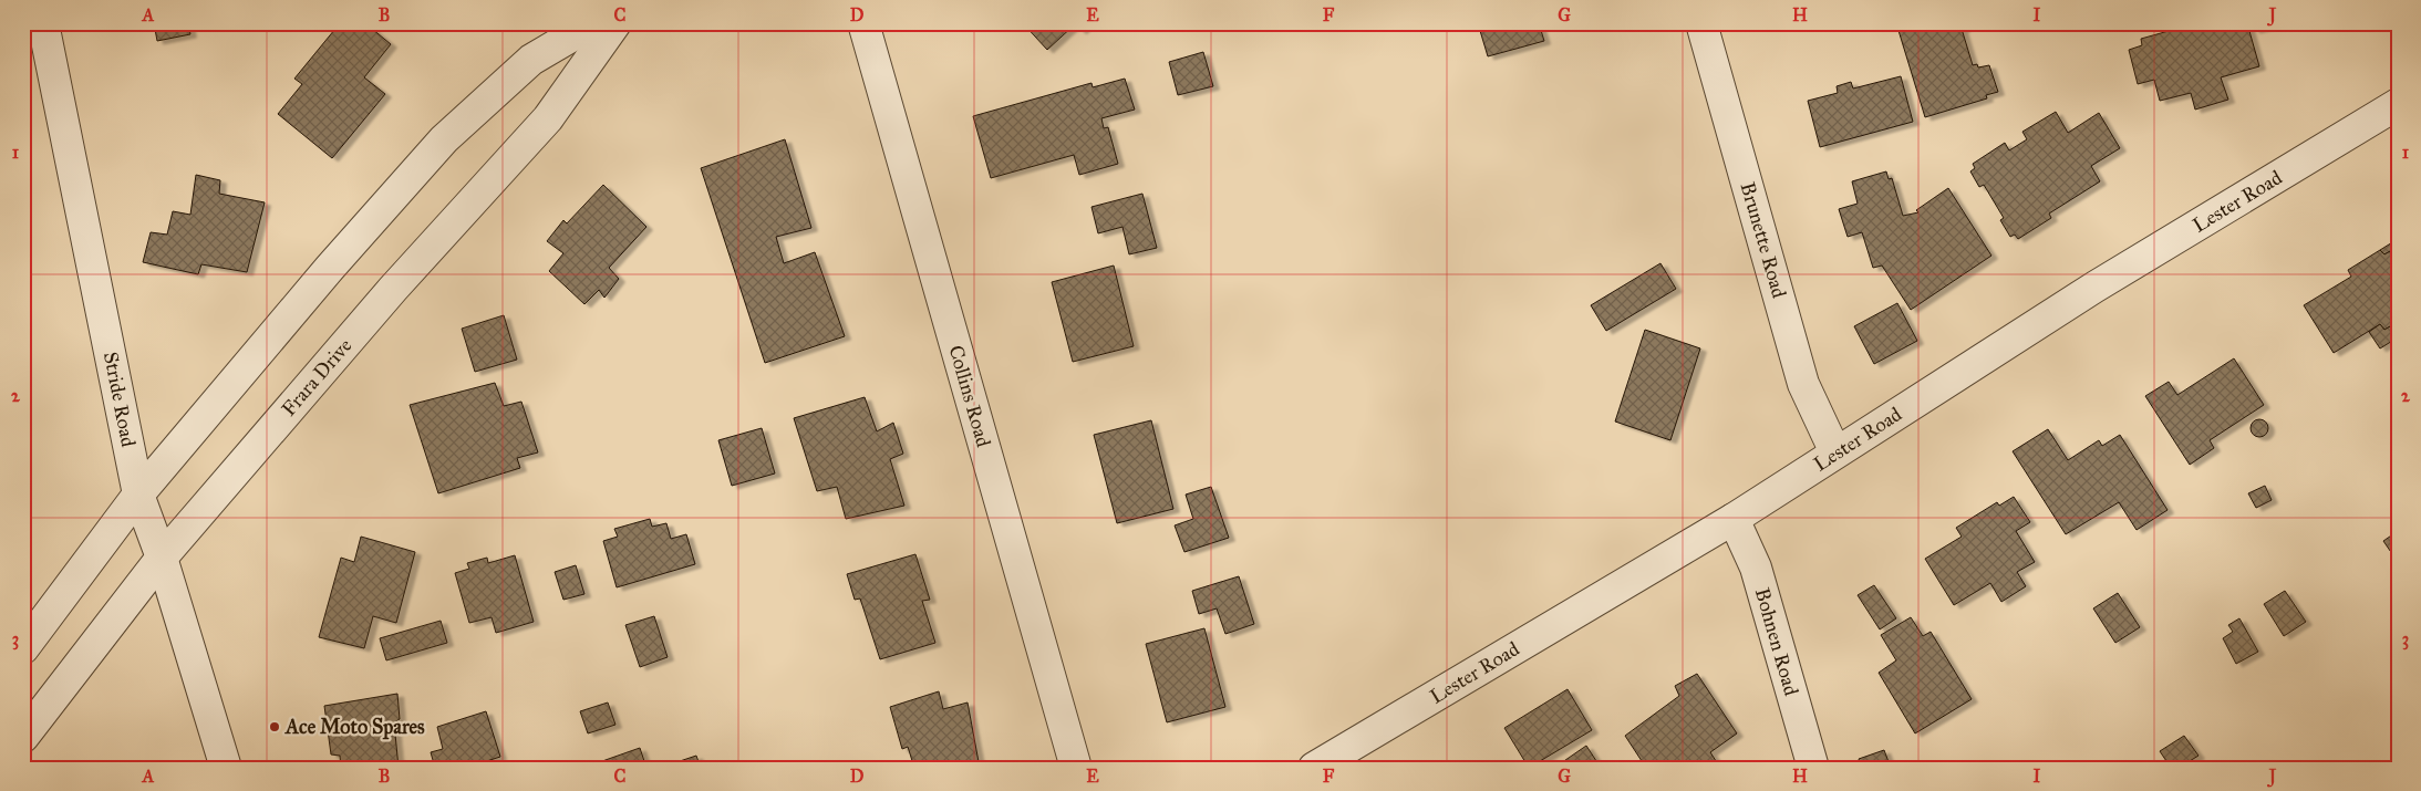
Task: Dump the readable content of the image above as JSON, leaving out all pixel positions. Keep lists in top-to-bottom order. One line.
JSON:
{"streets":{"street":["Lester Road","Brunette Road","Frara Drive","Collins Road","Stride Road","Bohnen Road"]},"crossings":[["Lester Road","Brunette Road"],["Lester Road","Bohnen Road"],["Frara Drive","Stride Road"]],"places":["Ace Moto Spares"],"grid":{"columns":["A","B","C","D","E","F","G","H","I","J"],"rows":["1","2","3"]}}
